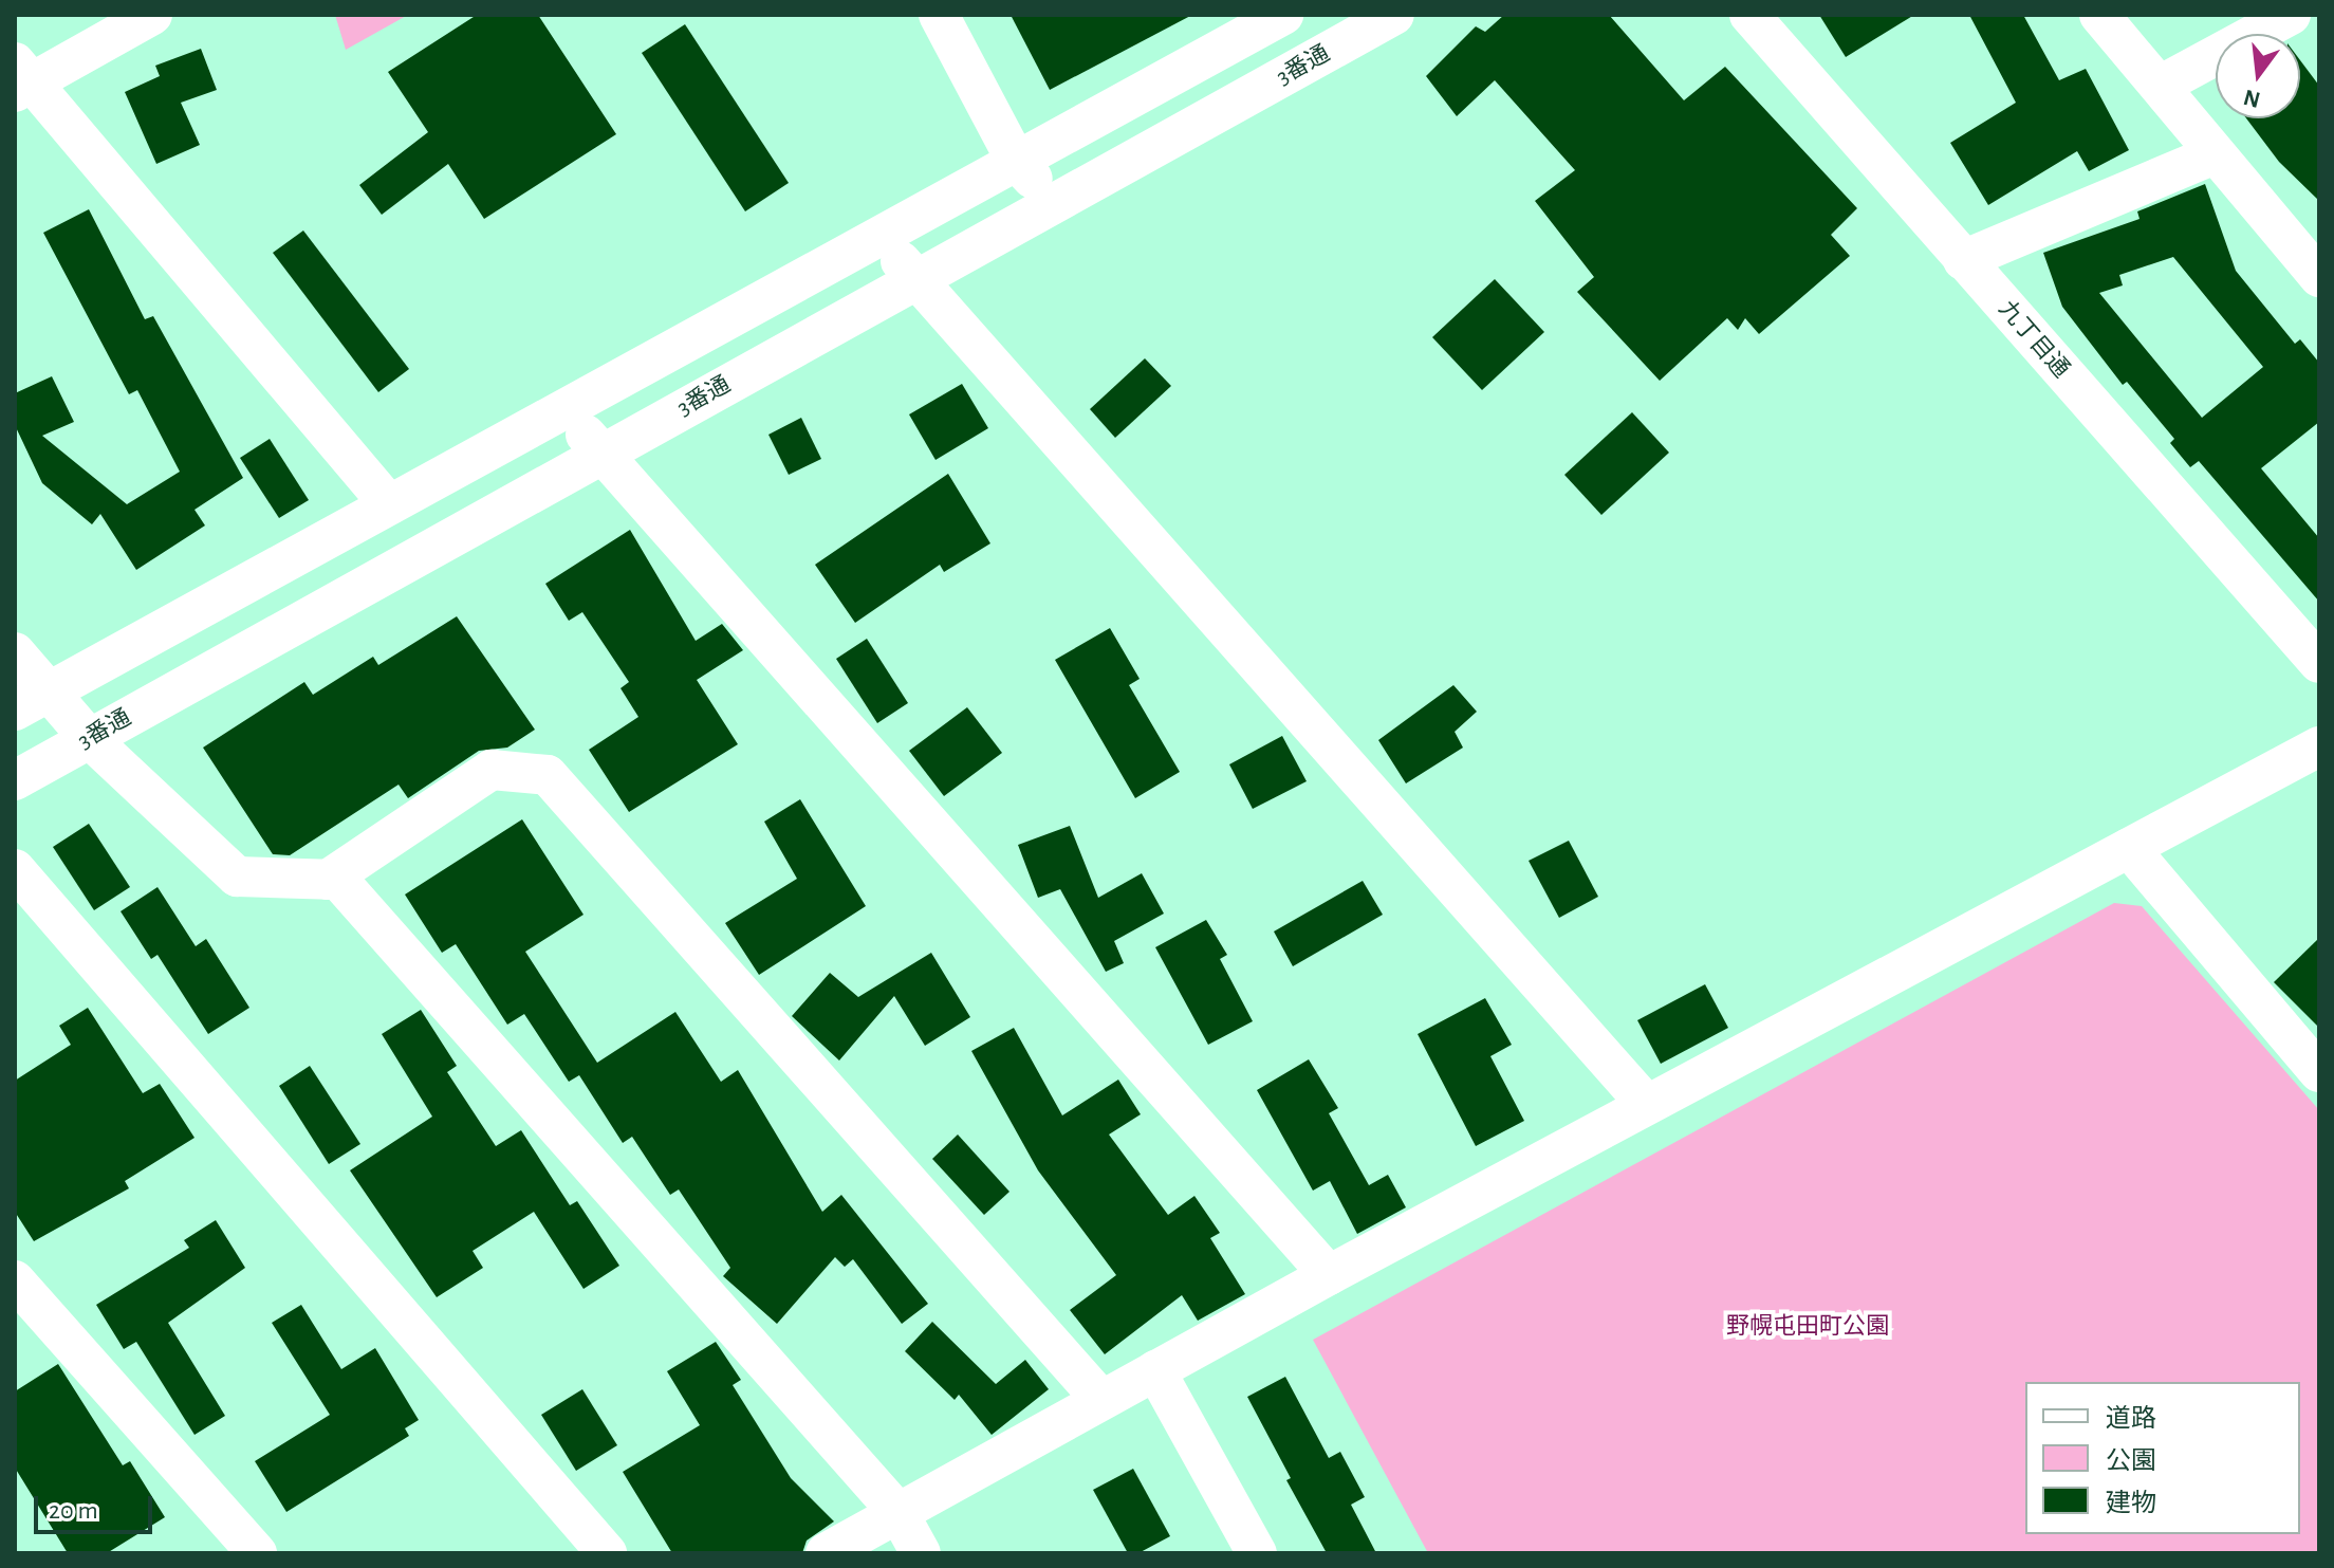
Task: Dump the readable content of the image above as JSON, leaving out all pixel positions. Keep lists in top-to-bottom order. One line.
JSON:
{"streets":{"street":["3番通","九丁目通"]},"parks":["野幌屯田町公園"],"legend":["道路","公園","建物"],"scale_bar":"20 m","north":"bottom"}
